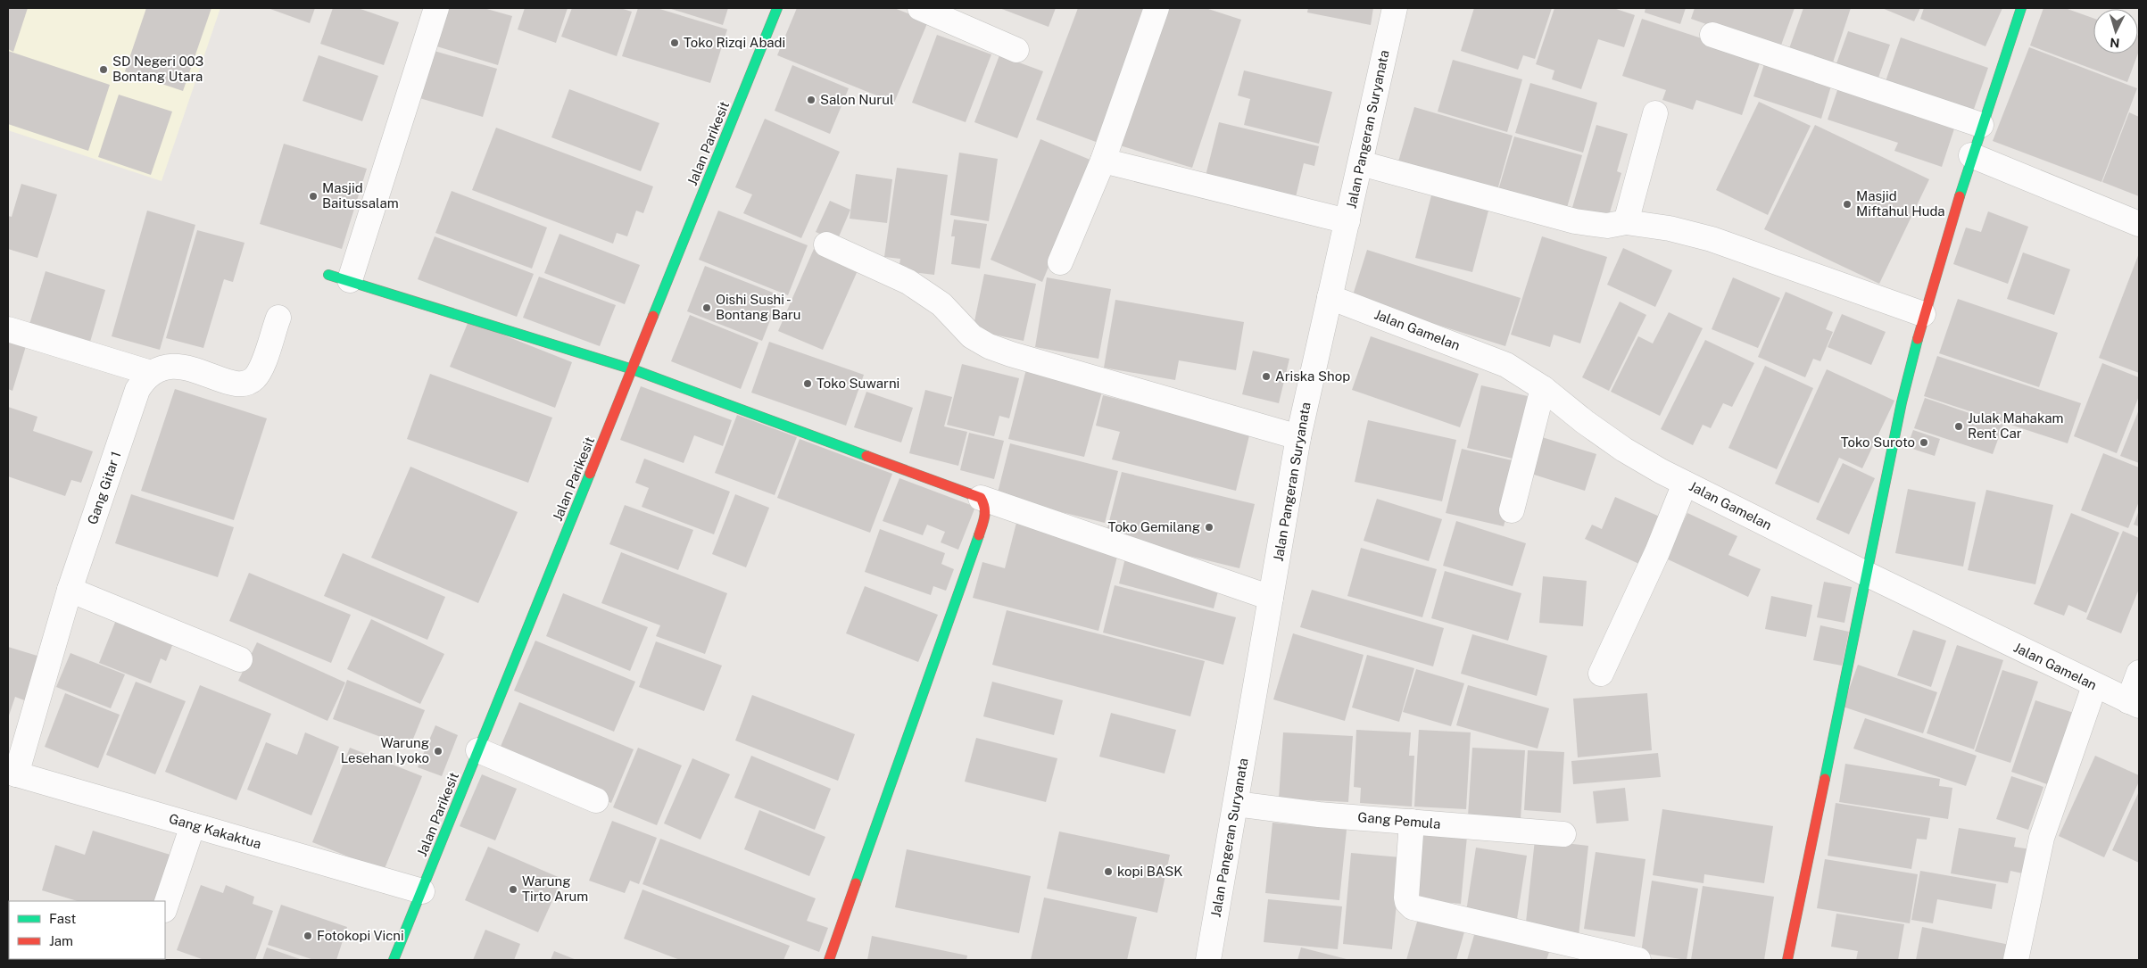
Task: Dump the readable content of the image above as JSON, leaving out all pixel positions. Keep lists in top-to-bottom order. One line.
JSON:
{"streets":{"street":["Jalan Pangeran Suryanata","Jalan Parikesit","Jalan Gamelan","Gang Gitar 1","Gang Pemula","Gang Kakaktua"]},"crossings":[["Jalan Pangeran Suryanata","Jalan Gamelan"],["Jalan Pangeran Suryanata","Gang Pemula"],["Jalan Parikesit","Gang Kakaktua"],["Gang Gitar 1","Gang Kakaktua"]],"places":["Toko Rizqi Abadi","SD Negeri 003 Bontang Utara","Salon Nurul","Masjid Baitussalam","Masjid Miftahul Huda","Oishi Sushi - Bontang Baru","Ariska Shop","Toko Suwarni","Julak Mahakam Rent Car","Toko Suroto","Toko Gemilang","Warung Lesehan Iyoko","kopi BASK","Warung Tirto Arum","Fotokopi Vicni"],"legend":["Fast","Jam"],"north":"bottom"}
